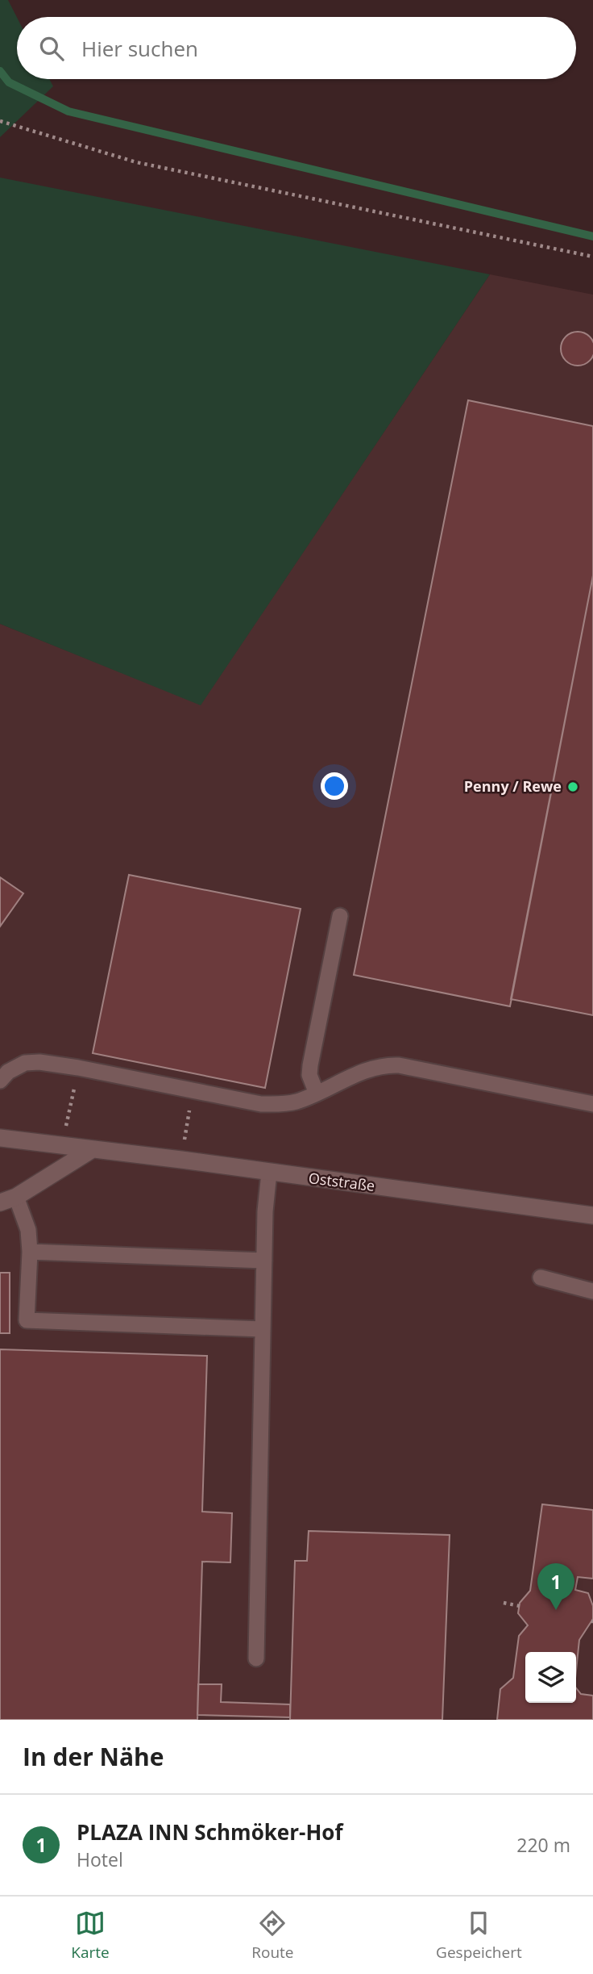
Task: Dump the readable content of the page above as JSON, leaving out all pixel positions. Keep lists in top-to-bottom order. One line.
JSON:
{"streets":{"street":["Oststraße"]},"places":["Penny / Rewe"],"page":{"search":"Hier suchen","pins":"1","heading":"In der Nähe","list":[{"mark":"1","name":"PLAZA INN Schmöker-Hof","note":"Hotel","value":"220 m"}],"nav":["Karte","Route","Gespeichert"]}}
